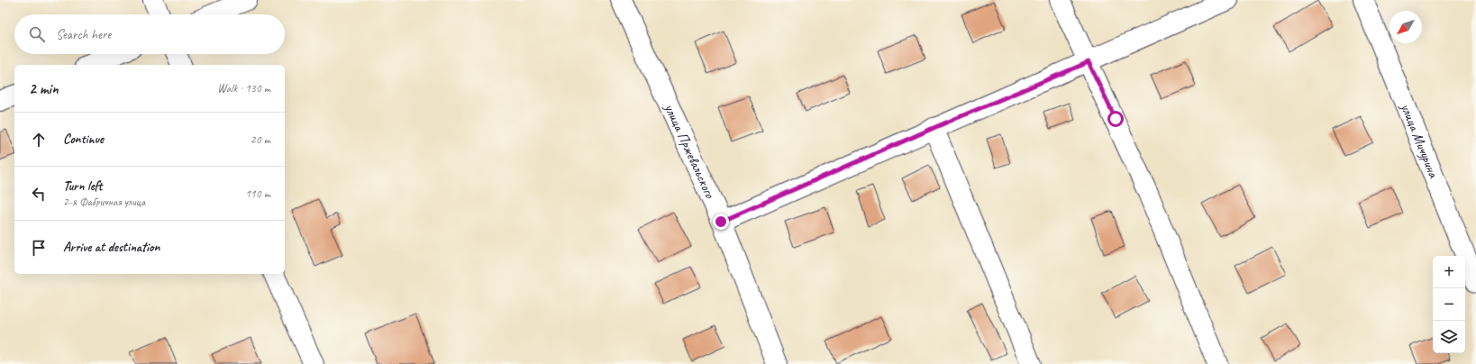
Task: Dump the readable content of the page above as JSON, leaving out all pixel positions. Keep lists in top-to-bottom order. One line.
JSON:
{"streets":{"street":["улица Мичурина","улица Пржевальского"]},"north":"bottom left","page":{"search":"Search here","heading":["2 min","Walk · 130 m"],"list":[["Continue","20 m"],["Turn left","2-я Фабричная улица","110 m"],"Arrive at destination"],"map_buttons":["+","−"]}}
